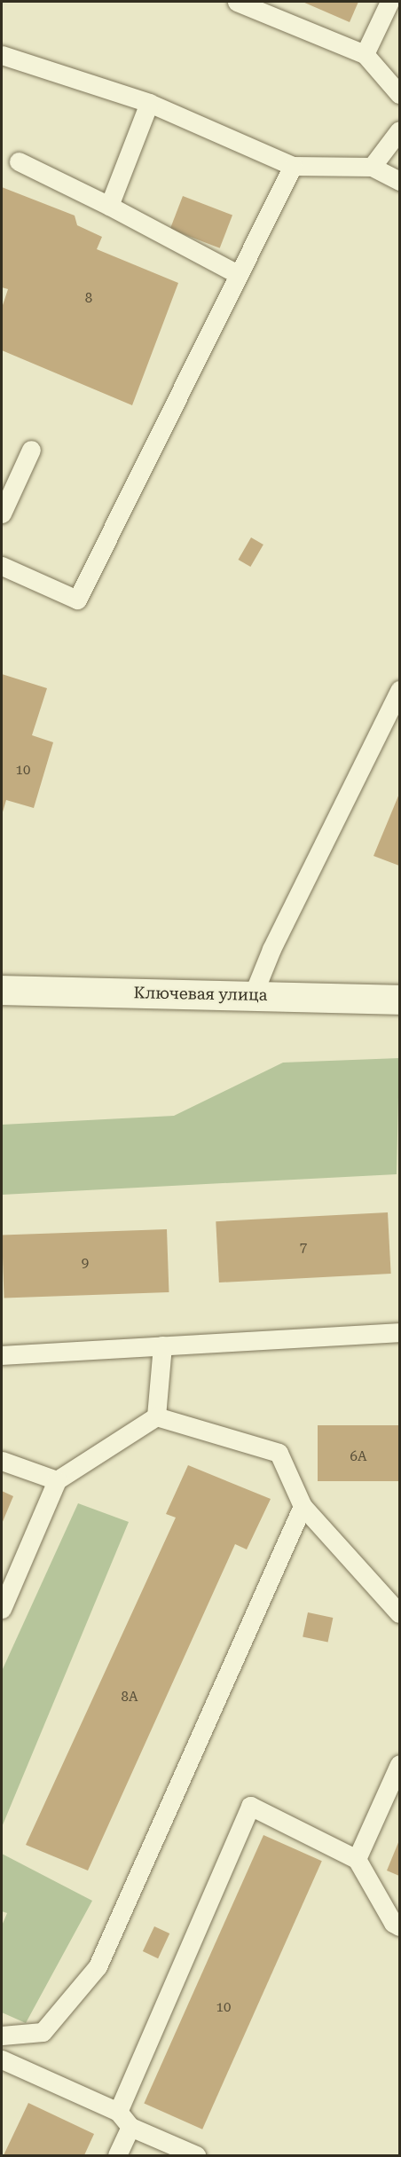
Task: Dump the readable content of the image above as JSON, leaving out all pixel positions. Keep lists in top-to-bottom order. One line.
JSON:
{"streets":{"main road":["Ключевая улица"]},"house_numbers":["8","10","7","9","6А","8А","10"]}
